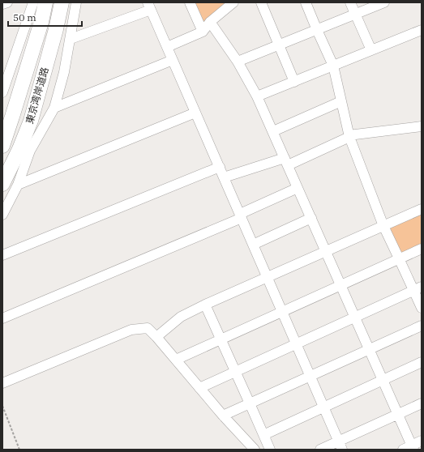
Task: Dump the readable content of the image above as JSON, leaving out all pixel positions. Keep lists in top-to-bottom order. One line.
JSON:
{"streets":{"highway":["東京湾岸道路"]},"scale_bar":"50 m"}
